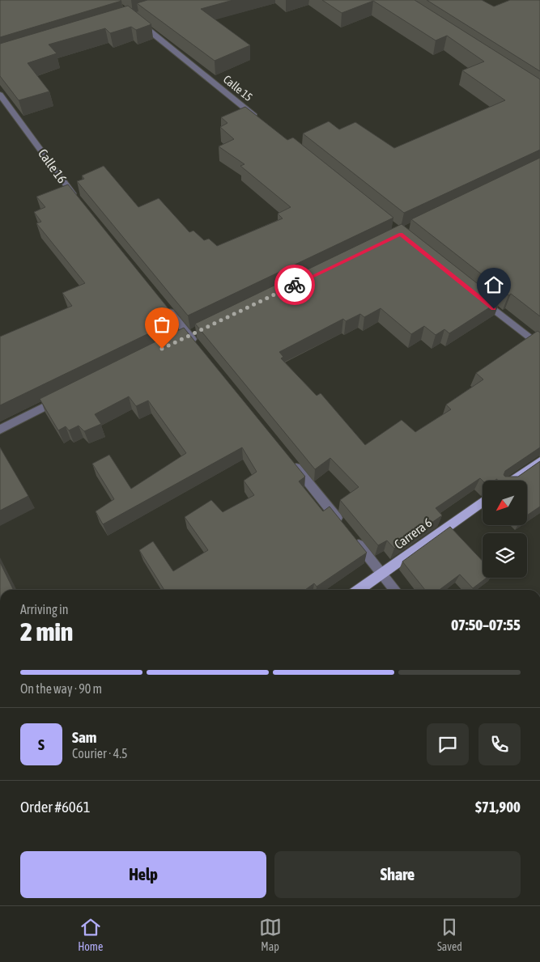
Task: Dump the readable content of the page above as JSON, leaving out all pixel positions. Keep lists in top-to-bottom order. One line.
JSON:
{"streets":{"main road":["Carrera 6"],"street":["Calle 15","Calle 16"]},"north":"bottom left","page":{"heading":["2 min","Arriving in","07:50–07:55"],"panel":["Sam","Courier · 4.5","Order #6061","$71,900"],"bar":"On the way · 90 m","round":"S","buttons":["Help","Share"],"tabs":["Home","Map","Saved"]}}
